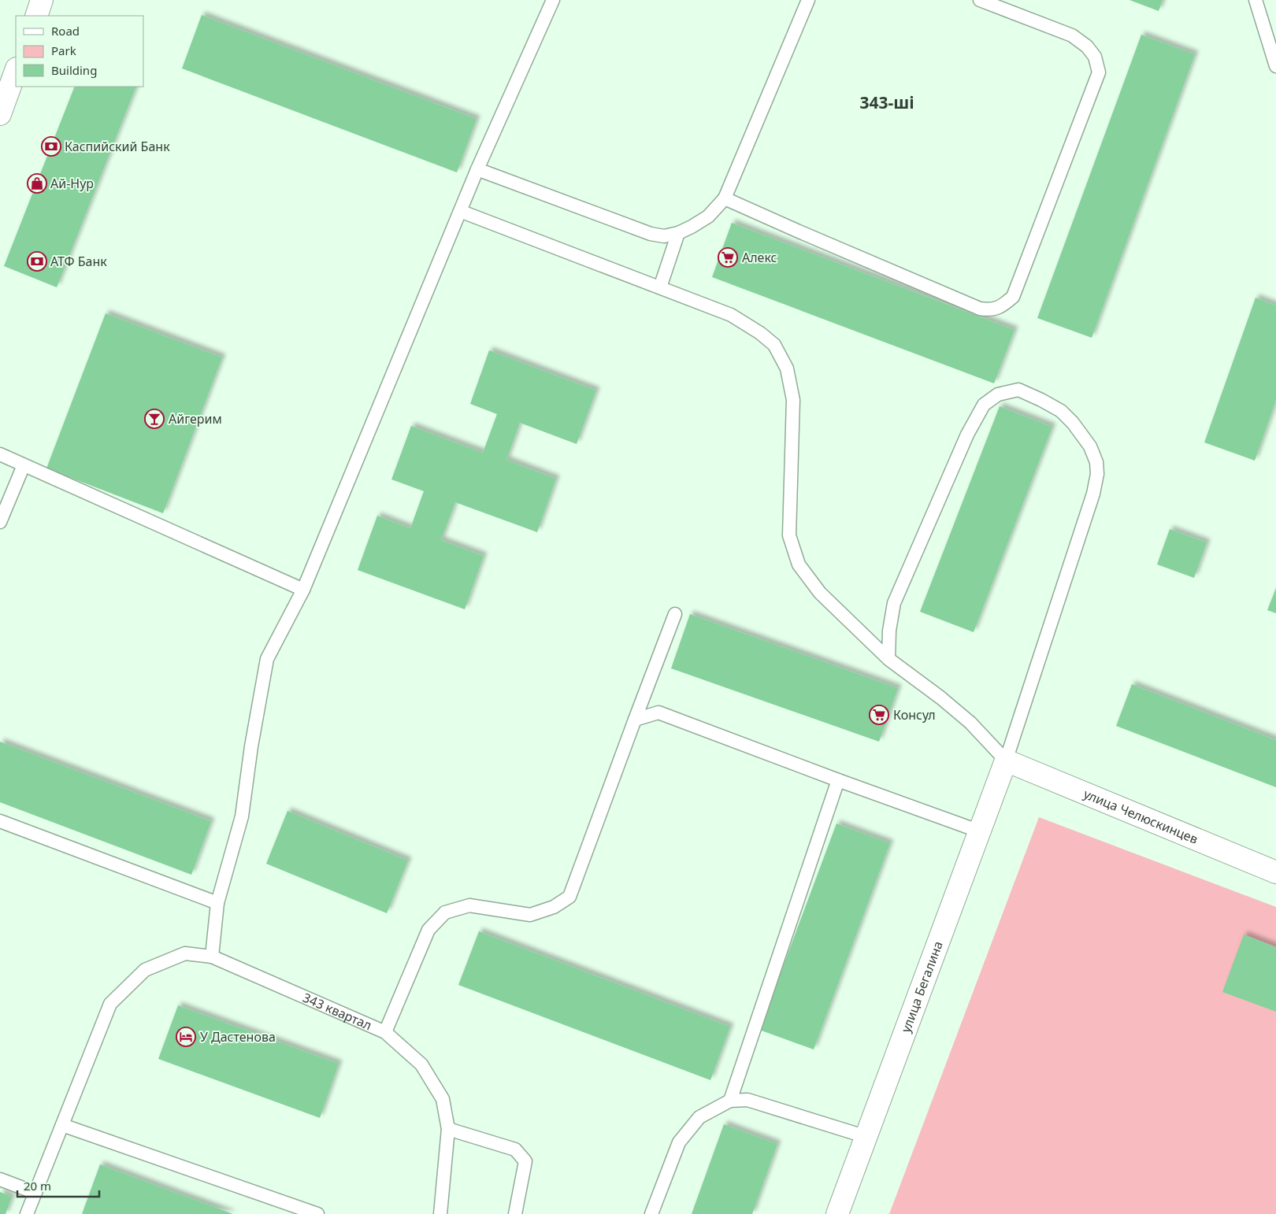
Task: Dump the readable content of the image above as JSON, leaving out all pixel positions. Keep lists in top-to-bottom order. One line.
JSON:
{"streets":{"street":["улица Челюскинцев","улица Бегалина"],"lane":["343 квартал"]},"crossings":[["улица Челюскинцев","улица Бегалина"]],"districts":["343-ші"],"places":{"bank":["Каспийский Банк","АТФ Банк"],"shop":["Ай-Нур"],"supermarket":["Алекс","Консул"],"bar":["Айгерим"],"hotel":["У Дастенова"]},"legend":["Road","Park","Building"],"scale_bar":"20 m"}
